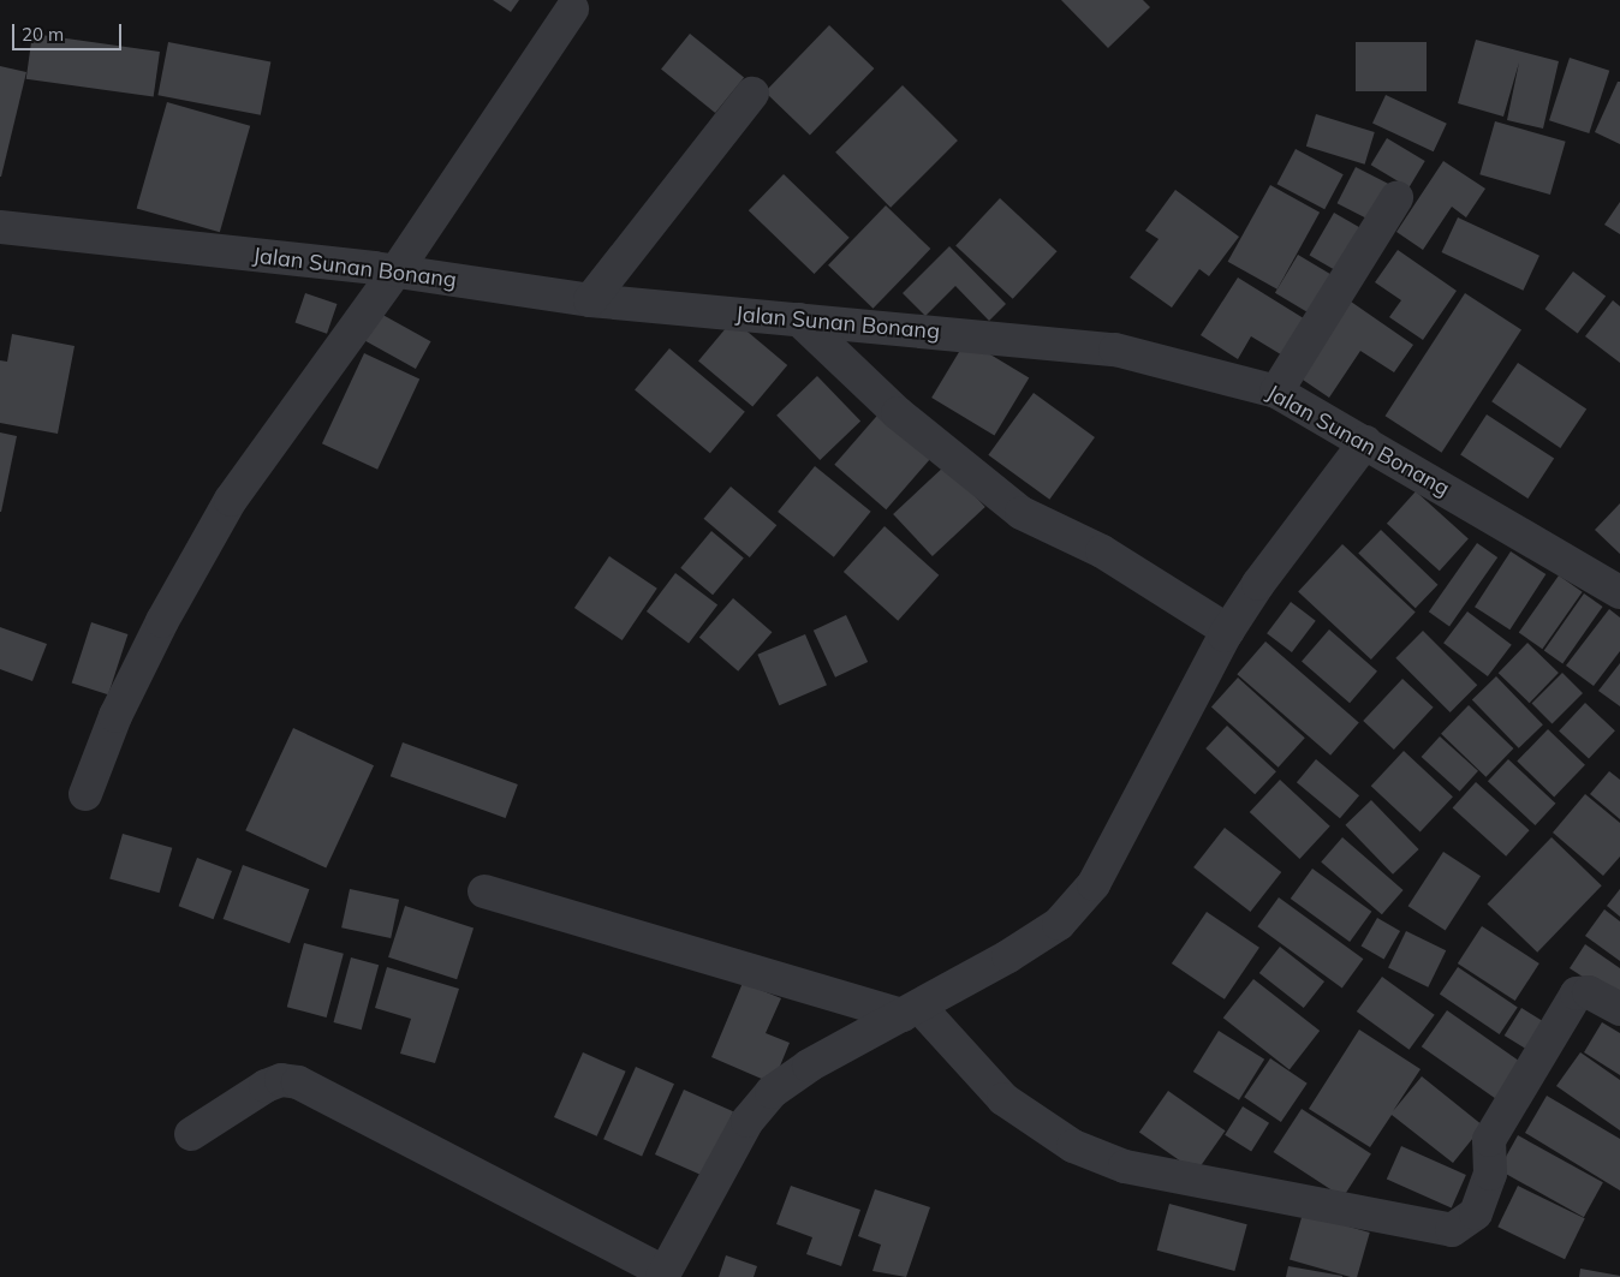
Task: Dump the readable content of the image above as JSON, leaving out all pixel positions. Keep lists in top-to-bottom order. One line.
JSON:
{"streets":{"street":["Jalan Sunan Bonang"]},"scale_bar":"20 m"}
